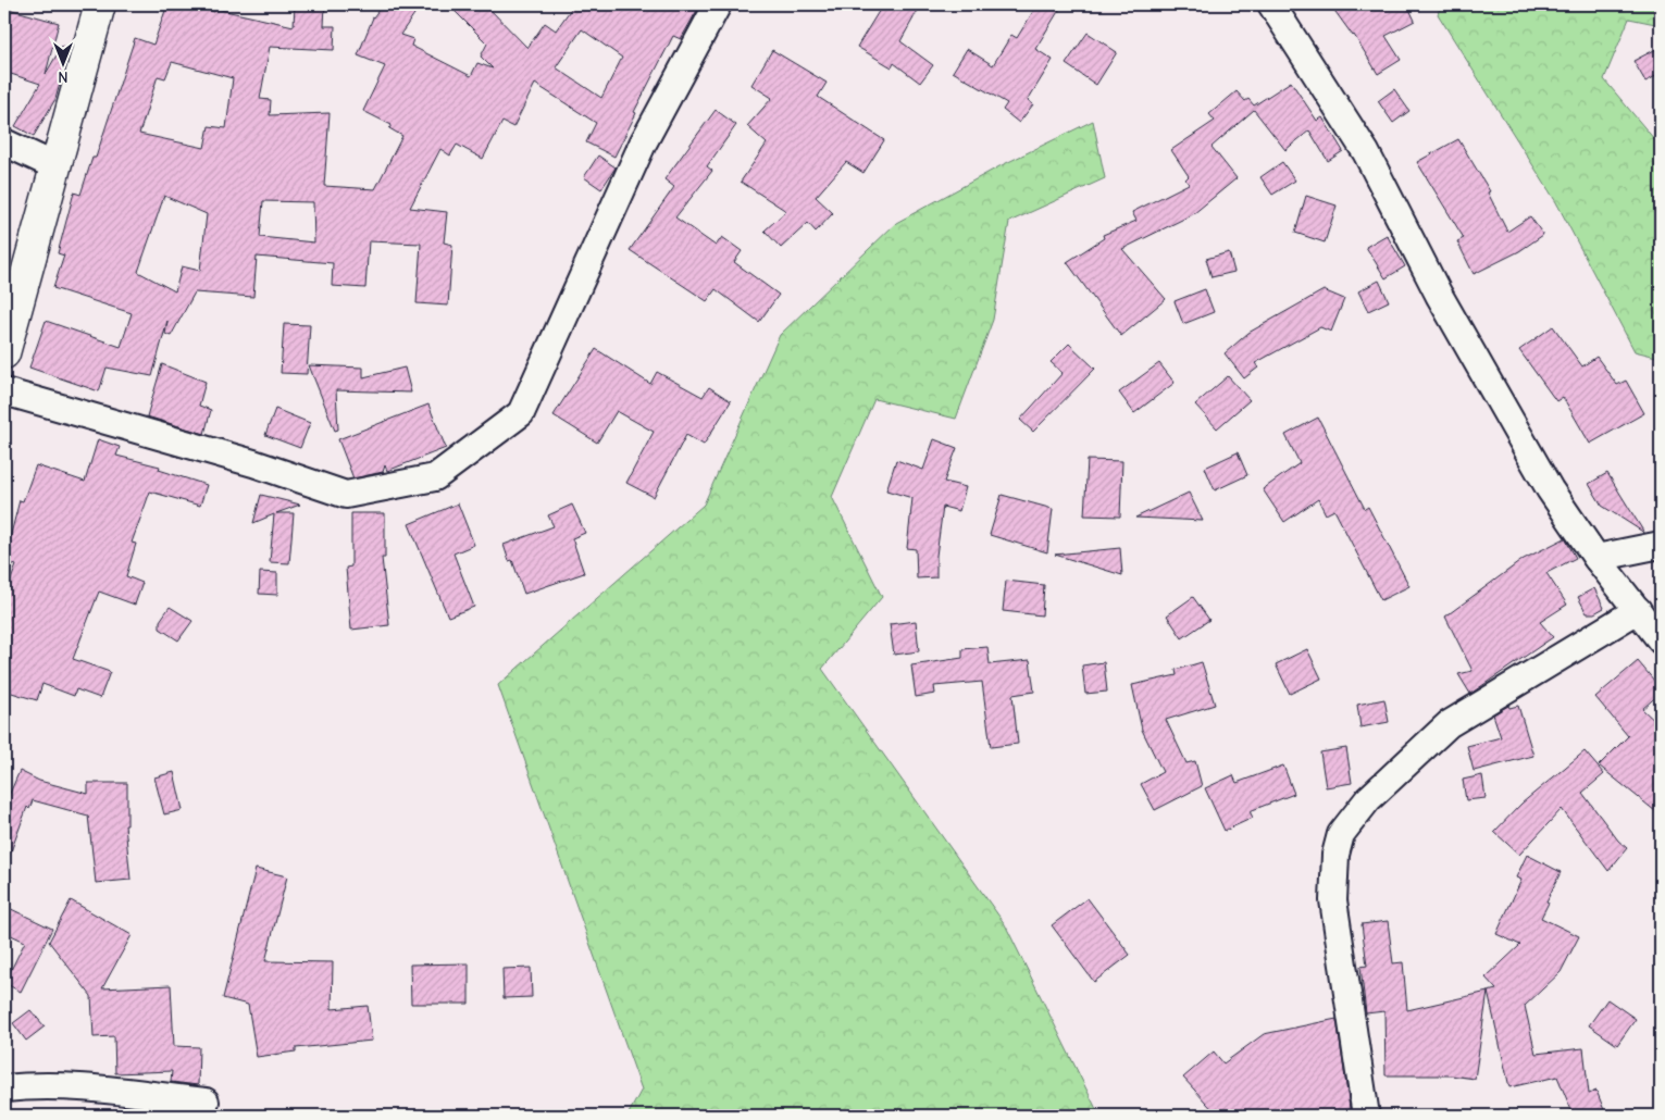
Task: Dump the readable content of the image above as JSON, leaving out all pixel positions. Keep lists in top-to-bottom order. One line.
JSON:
{"north":"bottom"}
